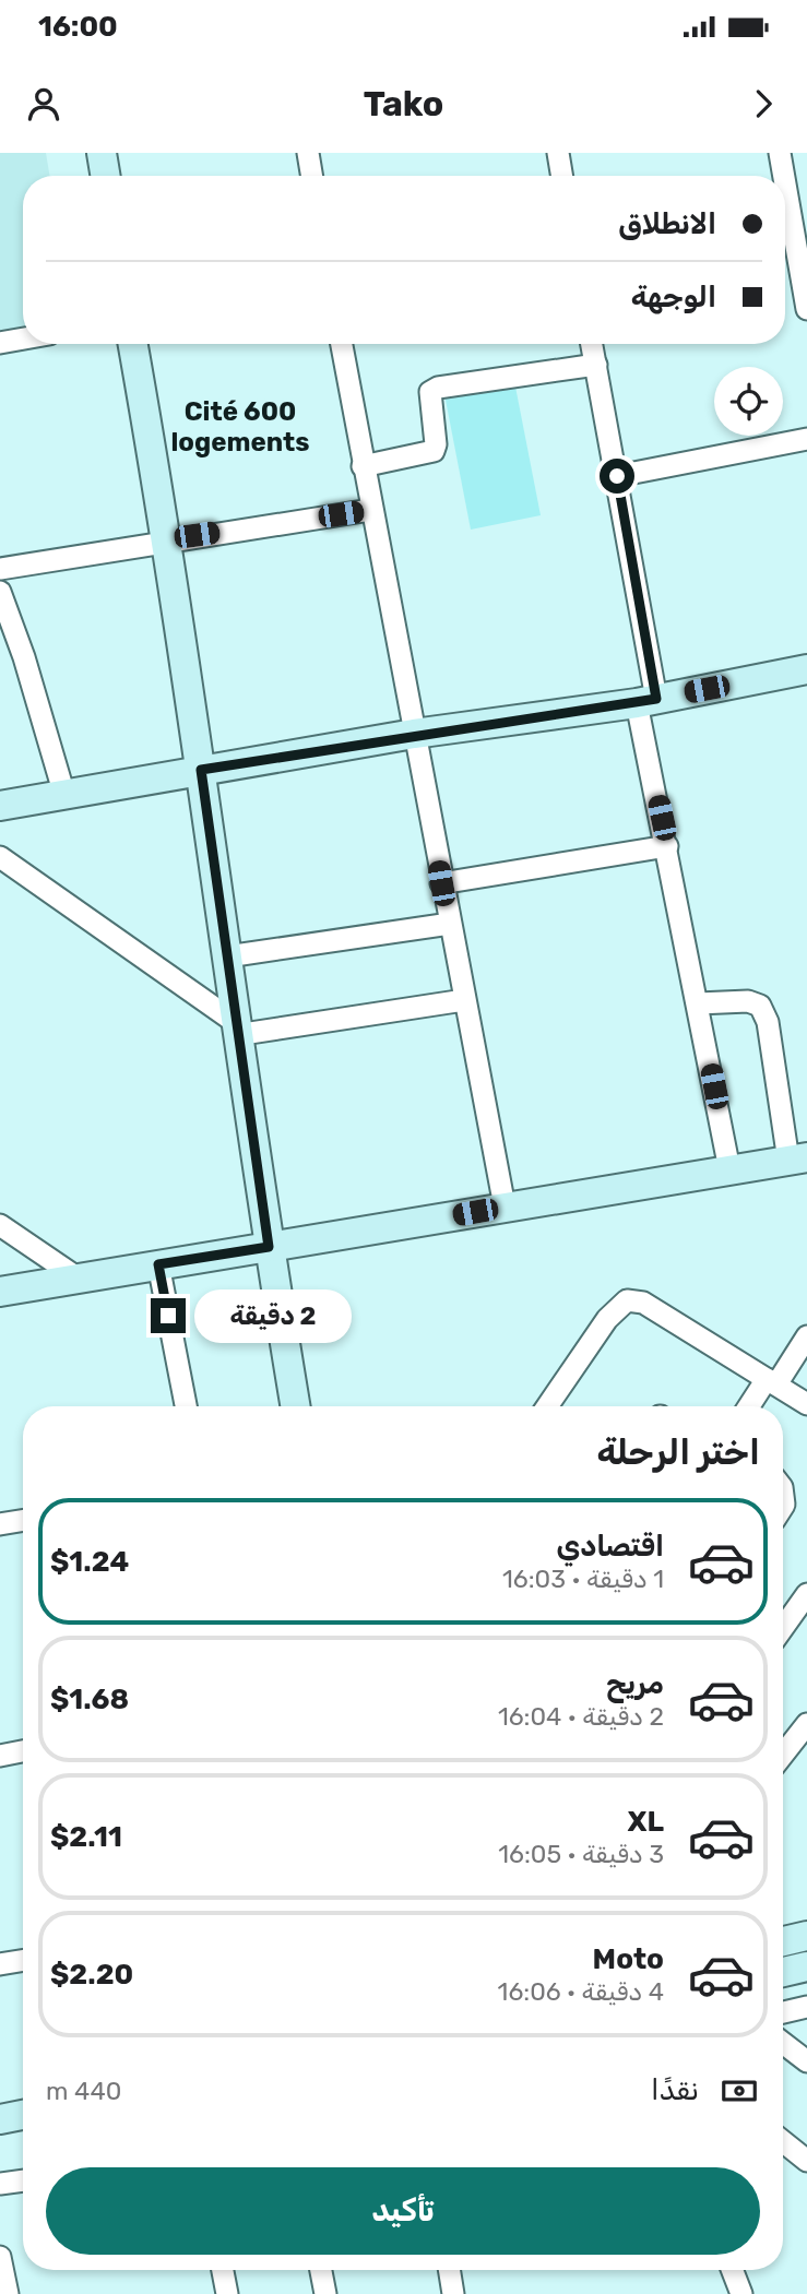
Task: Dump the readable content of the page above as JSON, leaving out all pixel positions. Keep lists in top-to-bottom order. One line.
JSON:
{"districts":["Cité 600 logements"],"page":{"status":"16:00","header":"Tako","banner":["الانطلاق","الوجهة"],"bubble":"2 دقيقة","heading":"اختر الرحلة","list":[{"name":"اقتصادي","note":"1 دقيقة · 16:03","value":"$1.24"},{"name":"مريح","note":"2 دقيقة · 16:04","value":"$1.68"},{"name":"XL","note":"3 دقيقة · 16:05","value":"$2.11"},{"name":"Moto","note":"4 دقيقة · 16:06","value":"$2.20"}],"pay":["نقدًا","440 m"],"buttons":"تأكيد"}}
